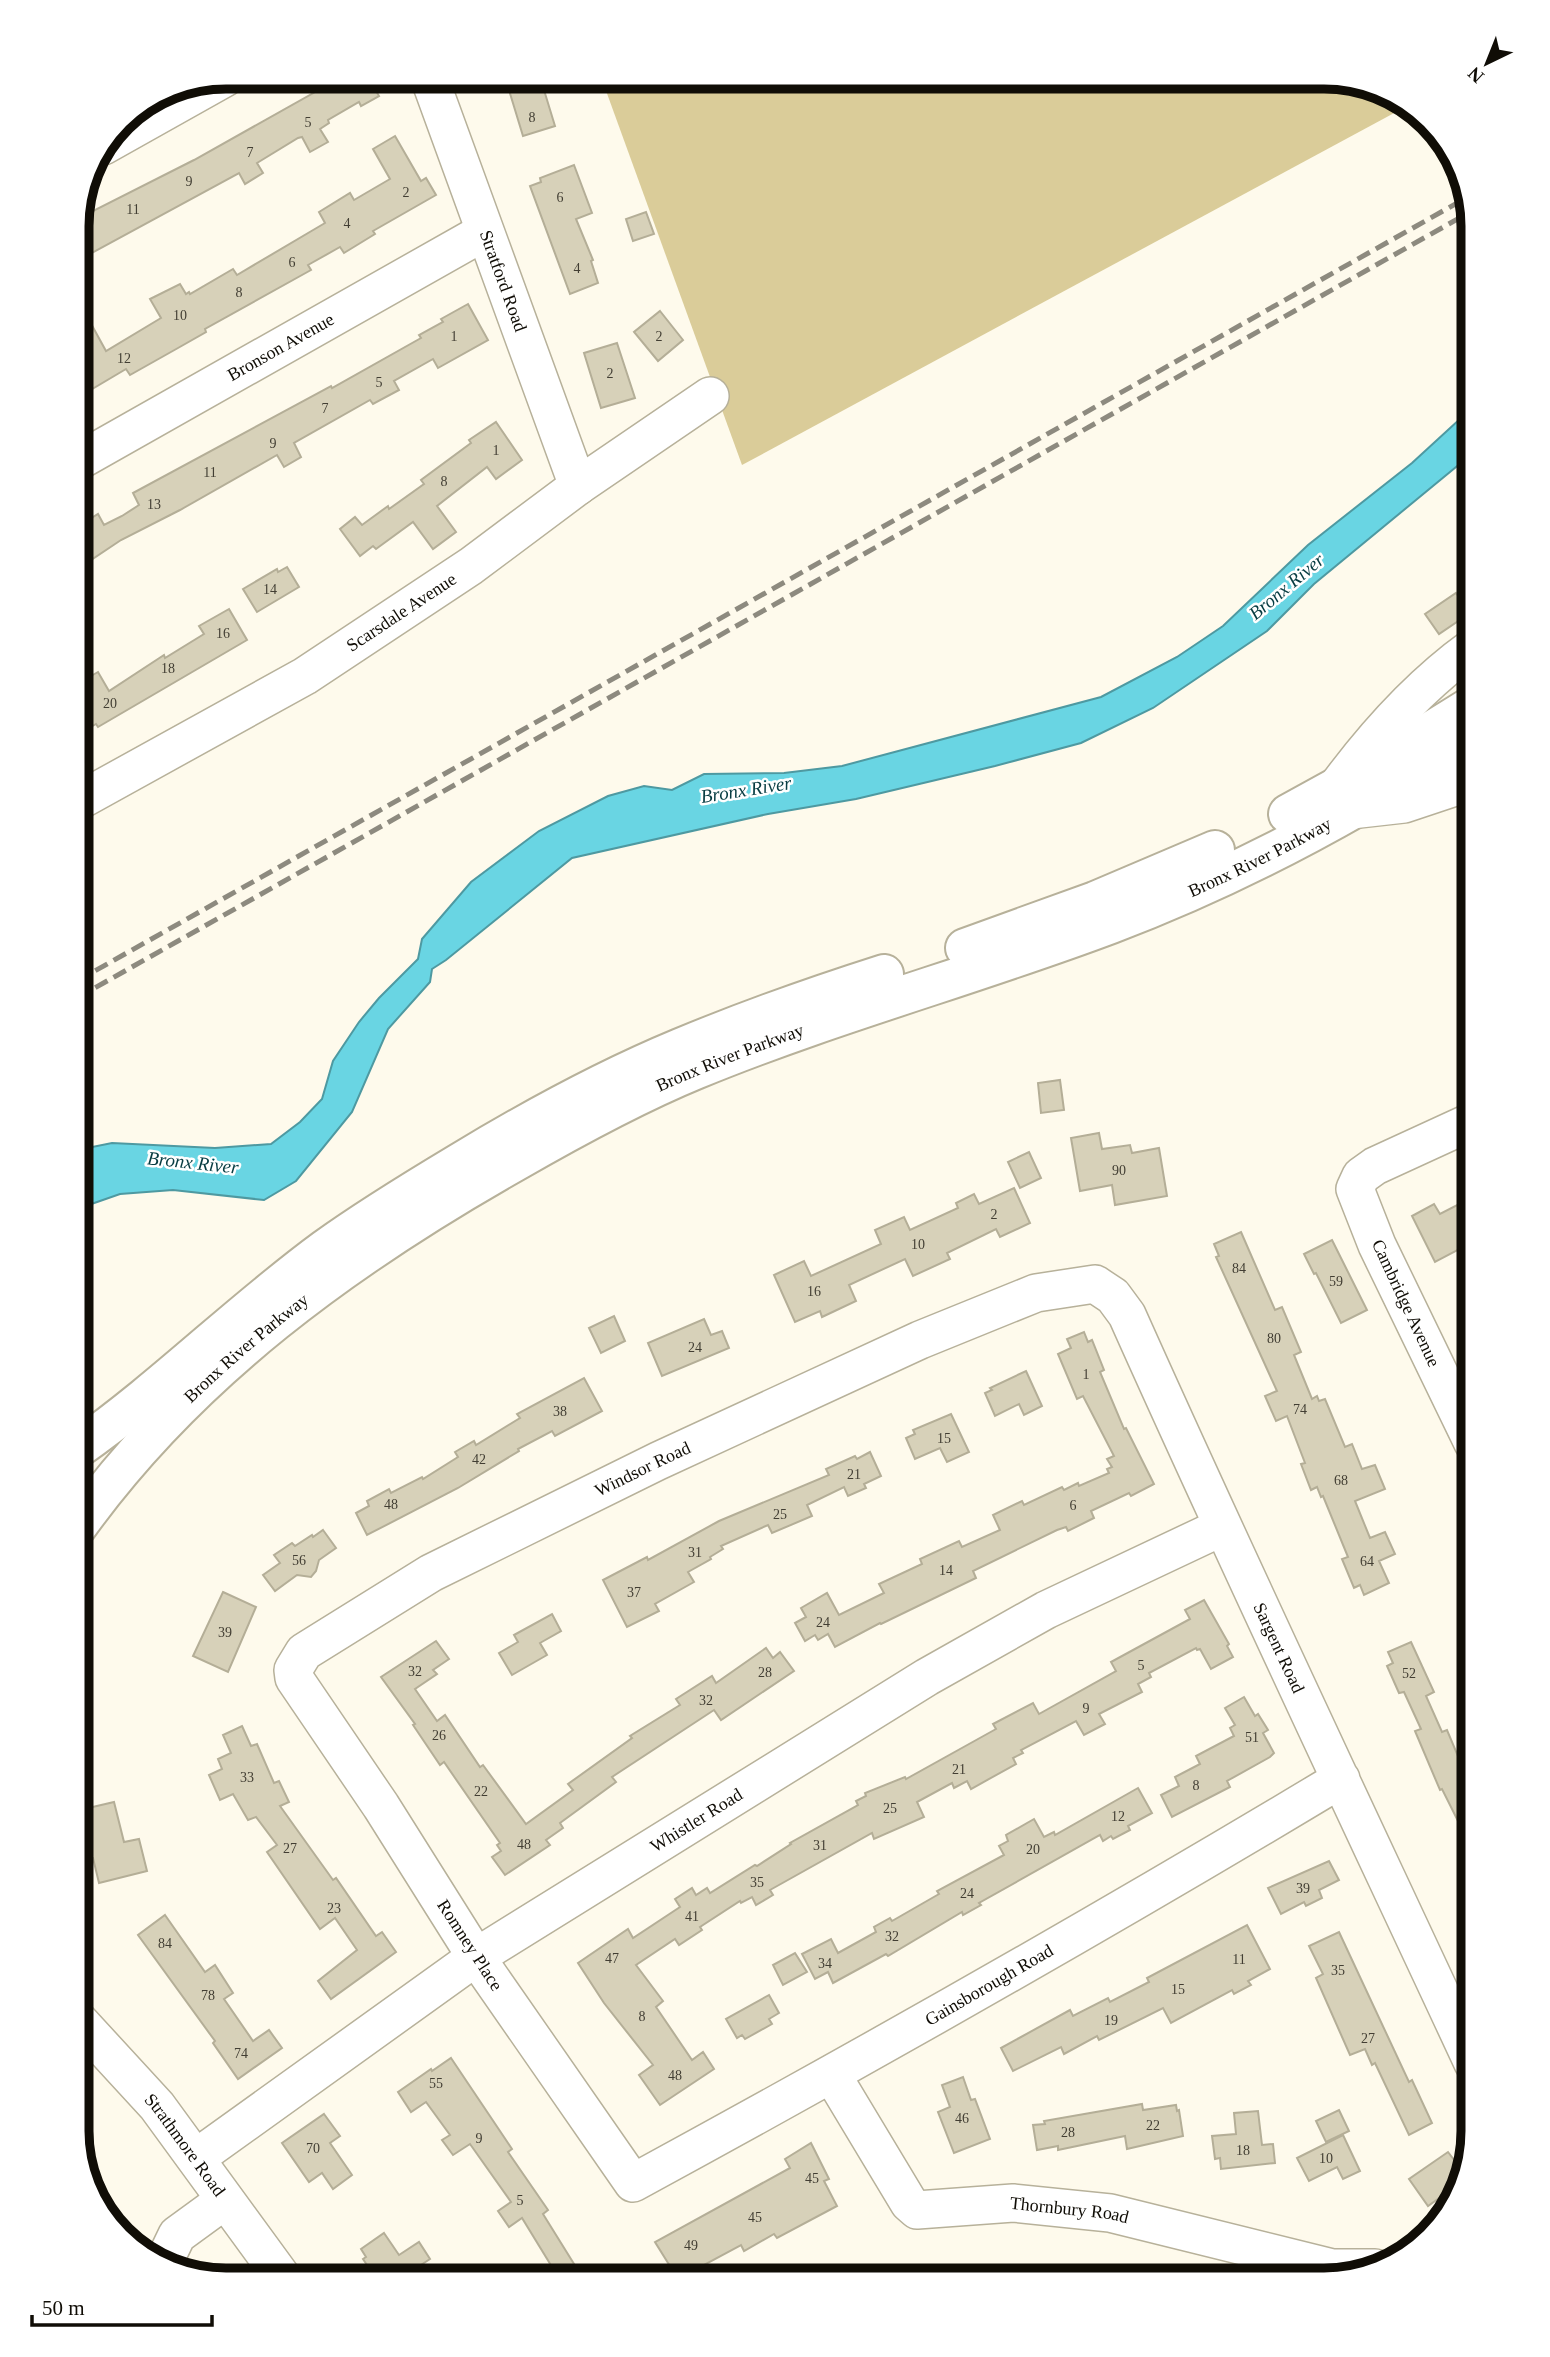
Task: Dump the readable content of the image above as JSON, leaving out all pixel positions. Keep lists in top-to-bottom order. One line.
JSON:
{"streets":{"highway":["Bronx River Parkway"],"street":["Stratford Road","Bronson Avenue","Scarsdale Avenue","Cambridge Avenue","Windsor Road","Sargent Road","Whistler Road","Romney Place","Gainsborough Road","Strathmore Road","Thornbury Road"]},"crossings":[["Stratford Road","Bronson Avenue"],["Stratford Road","Scarsdale Avenue"],["Windsor Road","Sargent Road"],["Windsor Road","Romney Place"],["Sargent Road","Whistler Road"],["Sargent Road","Gainsborough Road"],["Whistler Road","Romney Place"],["Whistler Road","Strathmore Road"],["Romney Place","Gainsborough Road"],["Gainsborough Road","Thornbury Road"]],"water":["Bronx River"],"house_numbers":["8","5","7","9","2","6","11","4","6","4","8","10","1","2","12","2","5","7","9","1","11","8","13","14","16","18","20","90","2","10","84","59","16","80","24","1","74","38","15","42","21","68","48","6","25","31","56","64","14","37","24","39","5","32","28","52","32","9","26","51","21","33","8","22","25","12","48","31","27","20","35","39","24","23","41","32","84","47","11","34","35","15","78","8","19","27","74","48","55","46","22","28","9","70","18","10","45","5","45","49"],"scale_bar":"50 m","north":"bottom left"}
